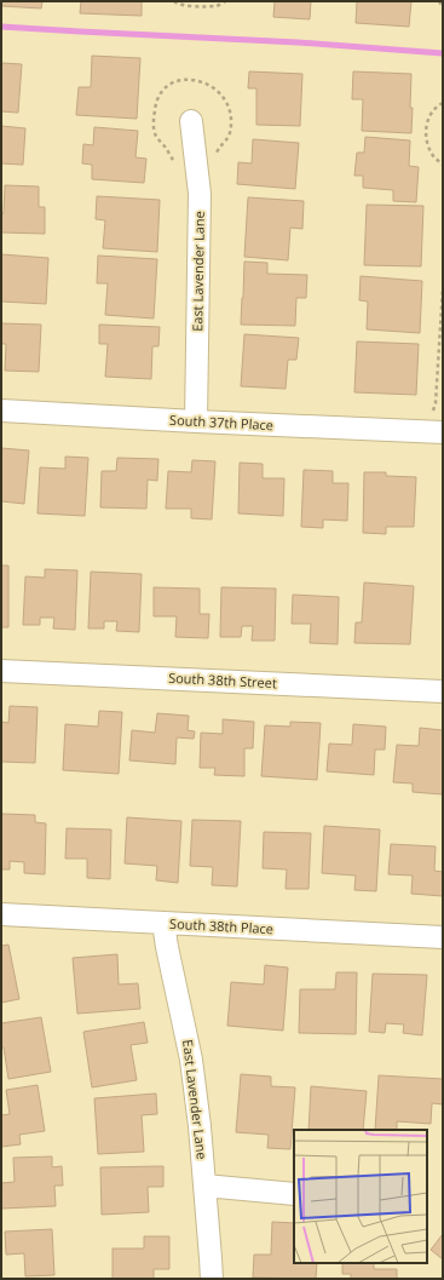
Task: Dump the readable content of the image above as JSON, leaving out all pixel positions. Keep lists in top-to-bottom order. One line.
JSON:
{"streets":{"street":["East Lavender Lane","South 37th Place","South 38th Street","South 38th Place"]},"crossings":[["East Lavender Lane","South 37th Place"],["East Lavender Lane","South 38th Place"]]}
